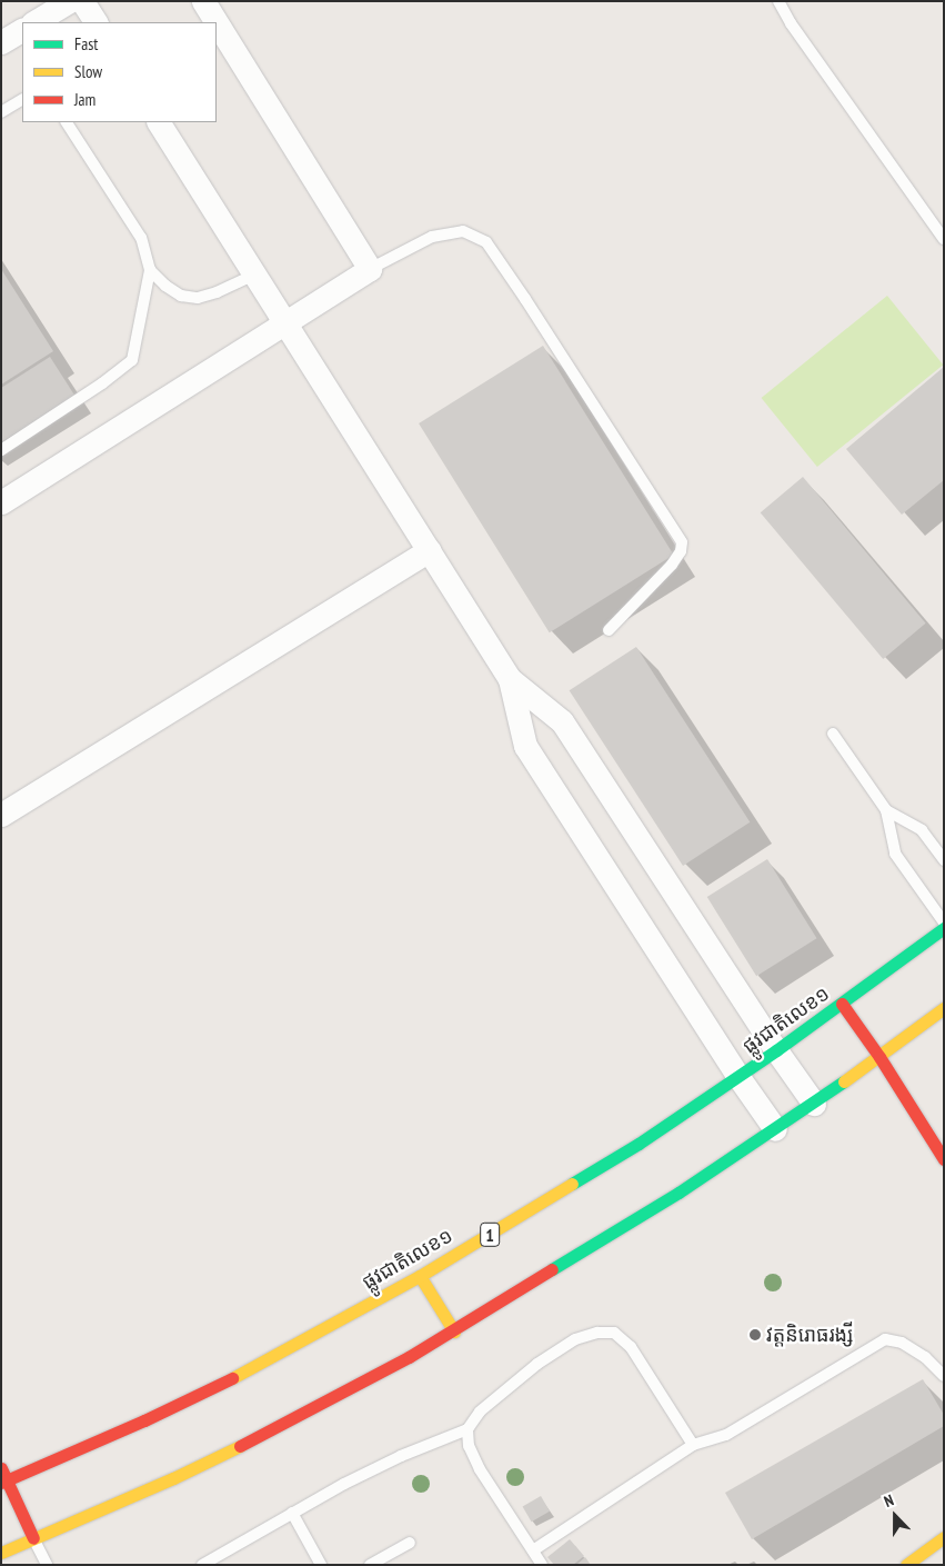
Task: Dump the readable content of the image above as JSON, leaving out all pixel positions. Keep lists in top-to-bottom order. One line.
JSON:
{"streets":{"main road":["ផ្លូវជាតិលេខ១","1"]},"places":["វត្តនិរោធរង្សី"],"legend":["Fast","Slow","Jam"],"north":"top"}
